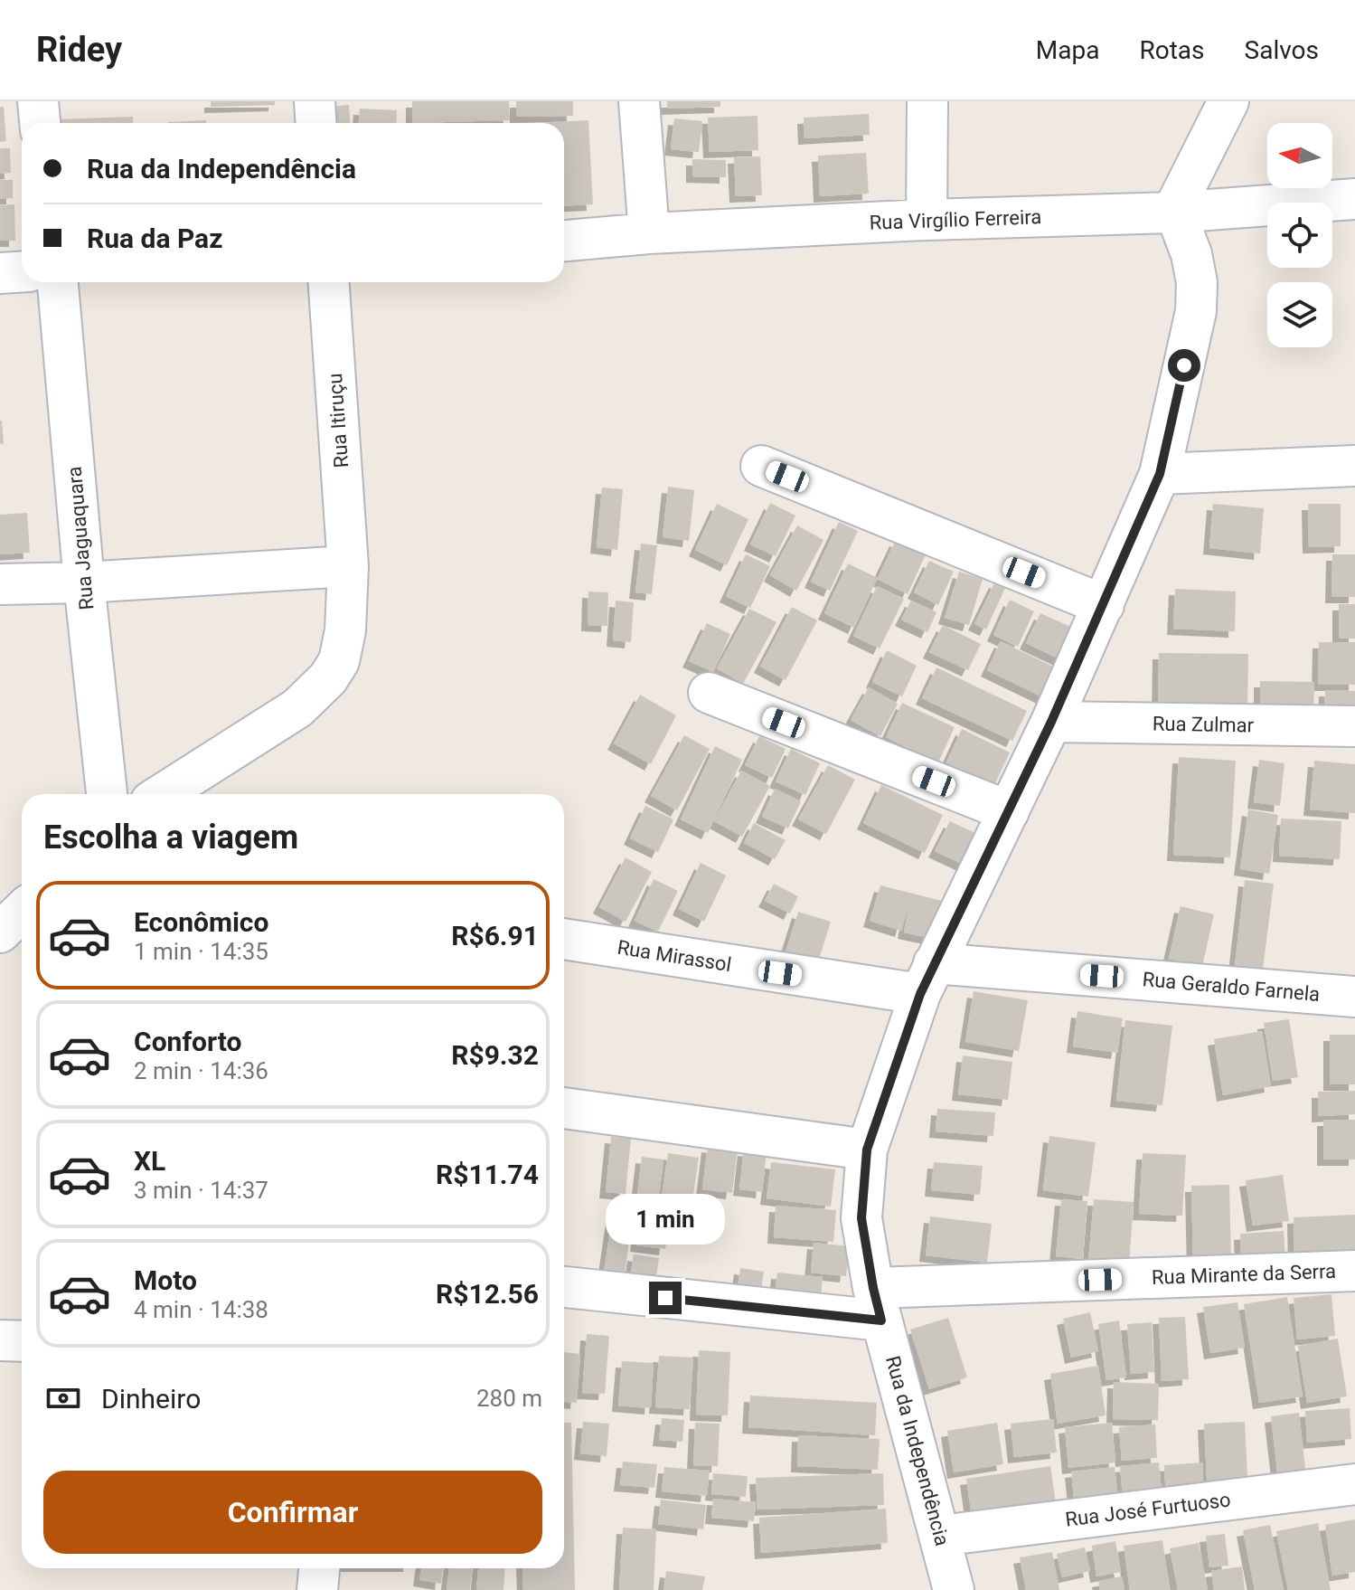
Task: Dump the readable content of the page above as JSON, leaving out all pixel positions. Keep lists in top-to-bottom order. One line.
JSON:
{"streets":{"street":["Rua Virgílio Ferreira","Rua Itiruçu","Rua Jaguaquara","Rua Zulmar","Rua Mirassol","Rua Geraldo Farnela","Rua Mirante da Serra","Rua da Independência","Rua José Furtuoso"]},"crossings":[["Rua Virgílio Ferreira","Rua da Independência"],["Rua Zulmar","Rua da Independência"],["Rua Mirassol","Rua Geraldo Farnela"],["Rua Mirassol","Rua da Independência"],["Rua Geraldo Farnela","Rua da Independência"],["Rua Mirante da Serra","Rua da Independência"],["Rua da Independência","Rua José Furtuoso"]],"north":"left","page":{"header":"Ridey","nav":["Mapa","Rotas","Salvos"],"banner":["Rua da Independência","Rua da Paz"],"heading":"Escolha a viagem","list":[{"name":"Econômico","note":"1 min · 14:35","value":"R$6.91"},{"name":"Conforto","note":"2 min · 14:36","value":"R$9.32"},{"name":"XL","note":"3 min · 14:37","value":"R$11.74"},{"name":"Moto","note":"4 min · 14:38","value":"R$12.56"}],"bubble":"1 min","pay":["Dinheiro","280 m"],"buttons":"Confirmar"}}
